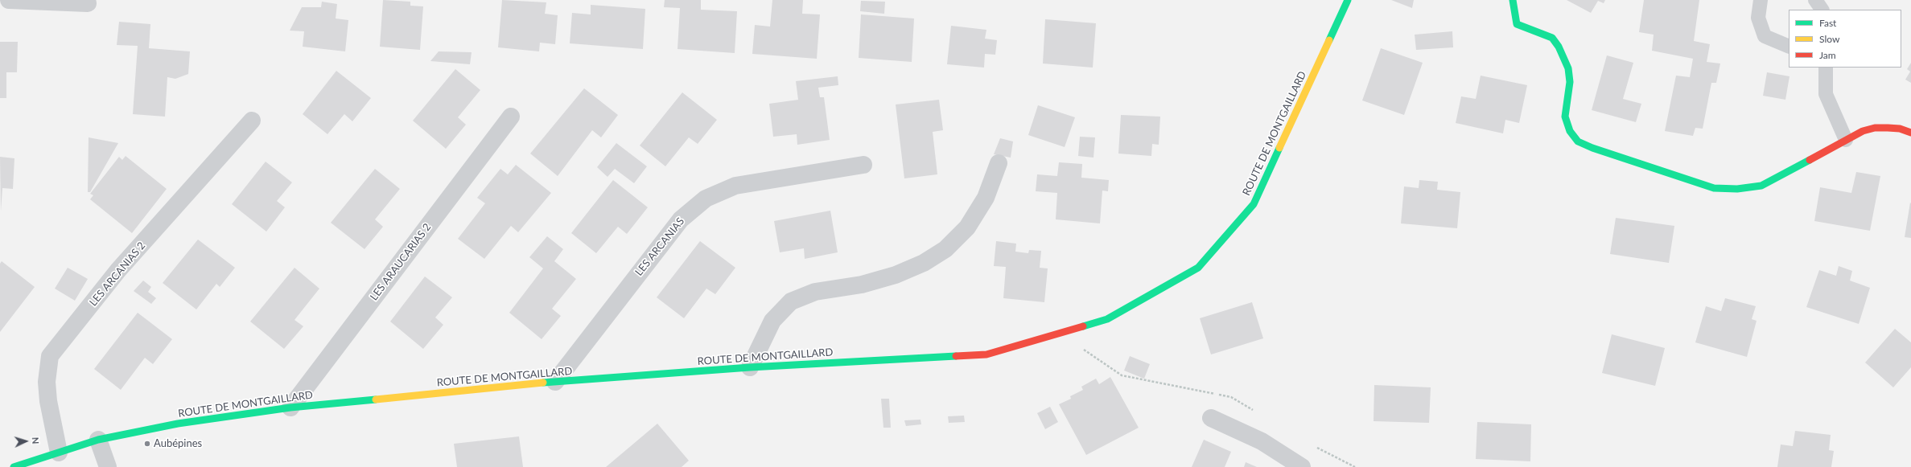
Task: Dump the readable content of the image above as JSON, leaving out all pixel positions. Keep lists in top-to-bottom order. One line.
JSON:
{"streets":{"street":["ROUTE DE MONTGAILLARD","LES ARCANIAS","LES ARAUCARIAS 2","LES ARCANIAS 2"]},"crossings":[["ROUTE DE MONTGAILLARD","LES ARCANIAS"],["ROUTE DE MONTGAILLARD","LES ARAUCARIAS 2"],["ROUTE DE MONTGAILLARD","LES ARCANIAS 2"]],"places":["Aubépines"],"legend":["Fast","Slow","Jam"],"north":"right"}
